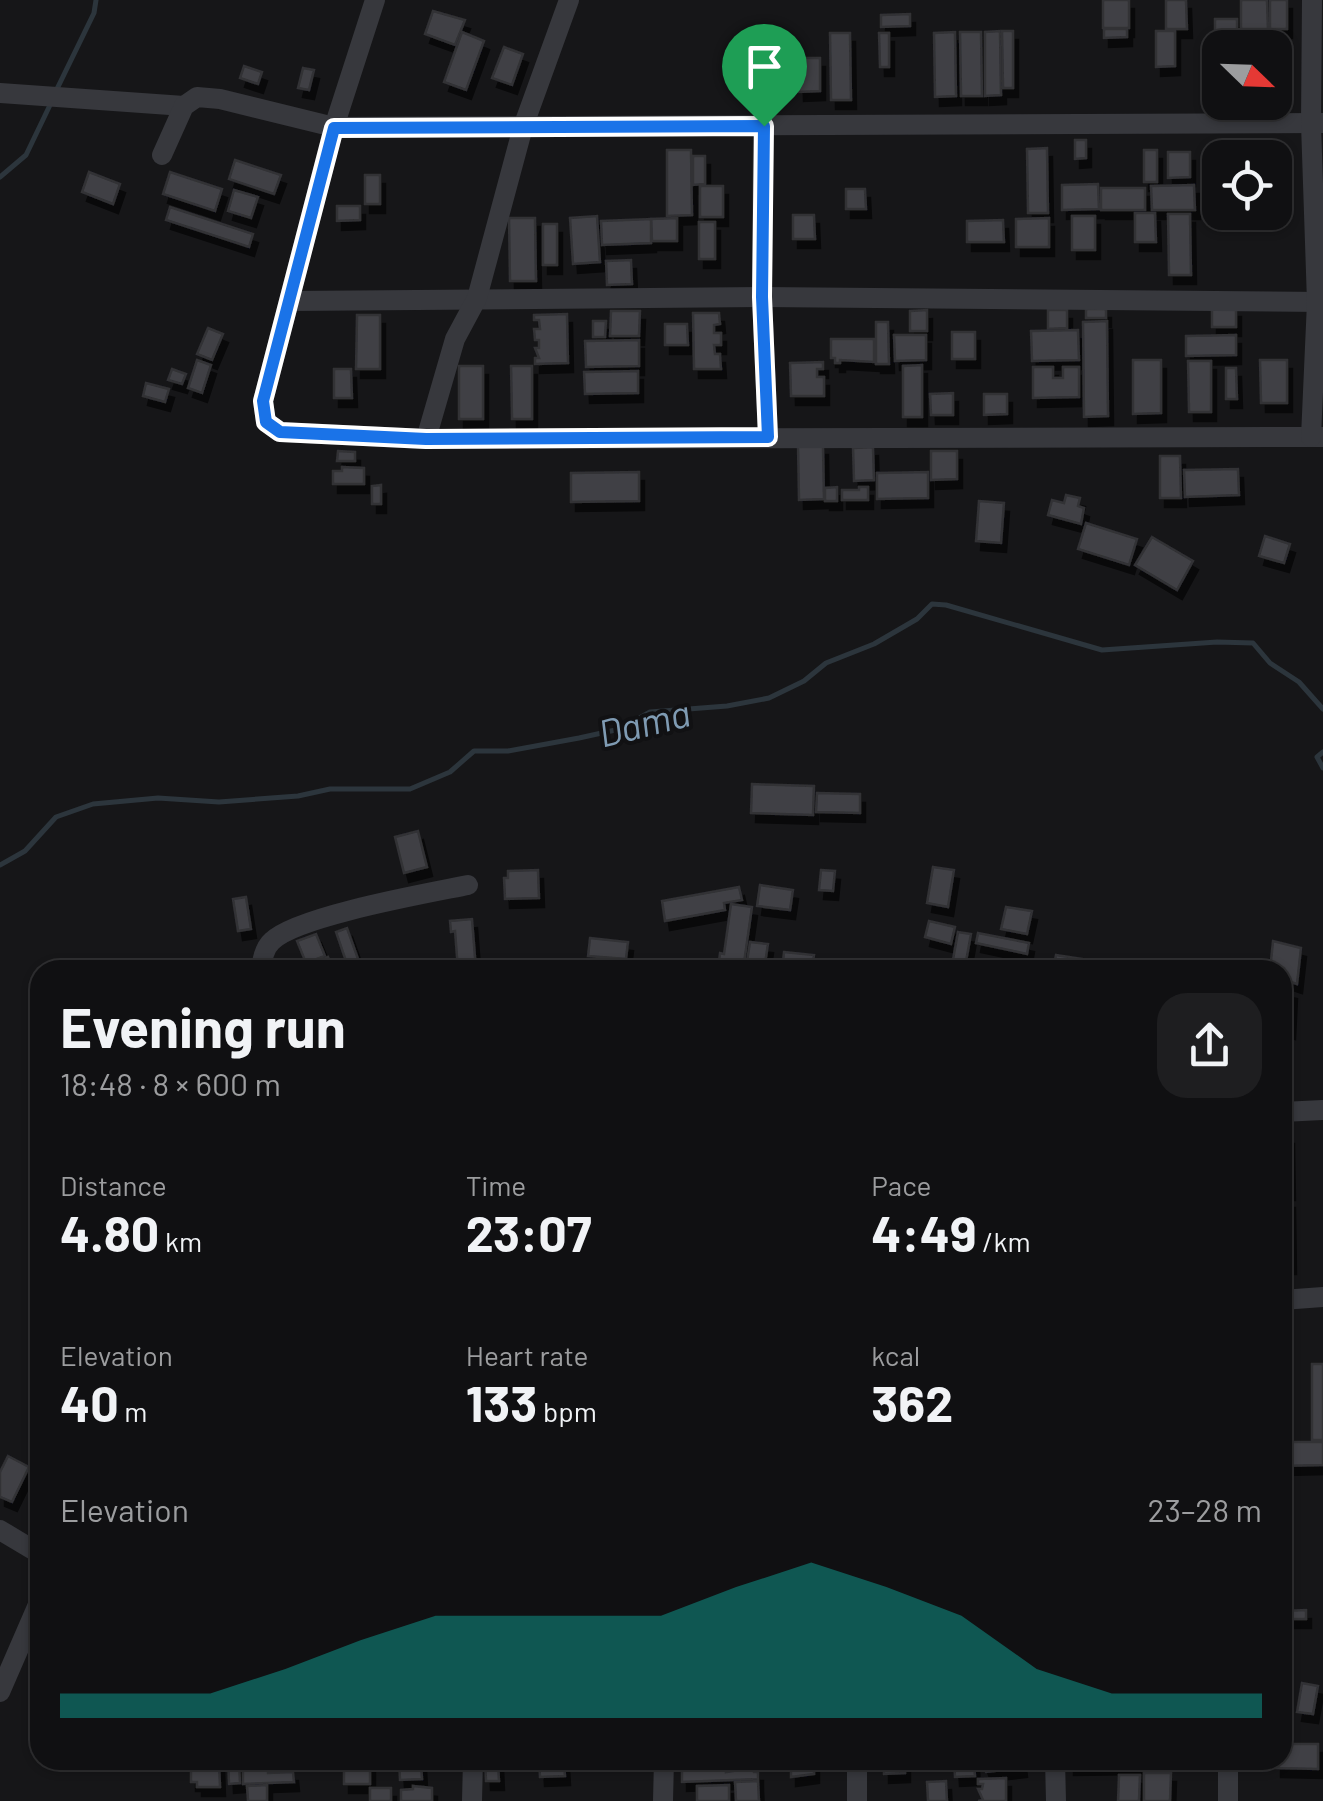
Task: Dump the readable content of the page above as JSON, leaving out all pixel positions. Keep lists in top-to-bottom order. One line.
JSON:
{"water":["Dama"],"north":"bottom right","page":{"heading":["Evening run","18:48 · 8 × 600 m"],"stats":[["Distance","4.80 km"],["Time","23:07"],["Pace","4:49 /km"],["Elevation","40 m"],["Heart rate","133 bpm"],["kcal","362"]],"chart":["Elevation","23–28 m"]}}
